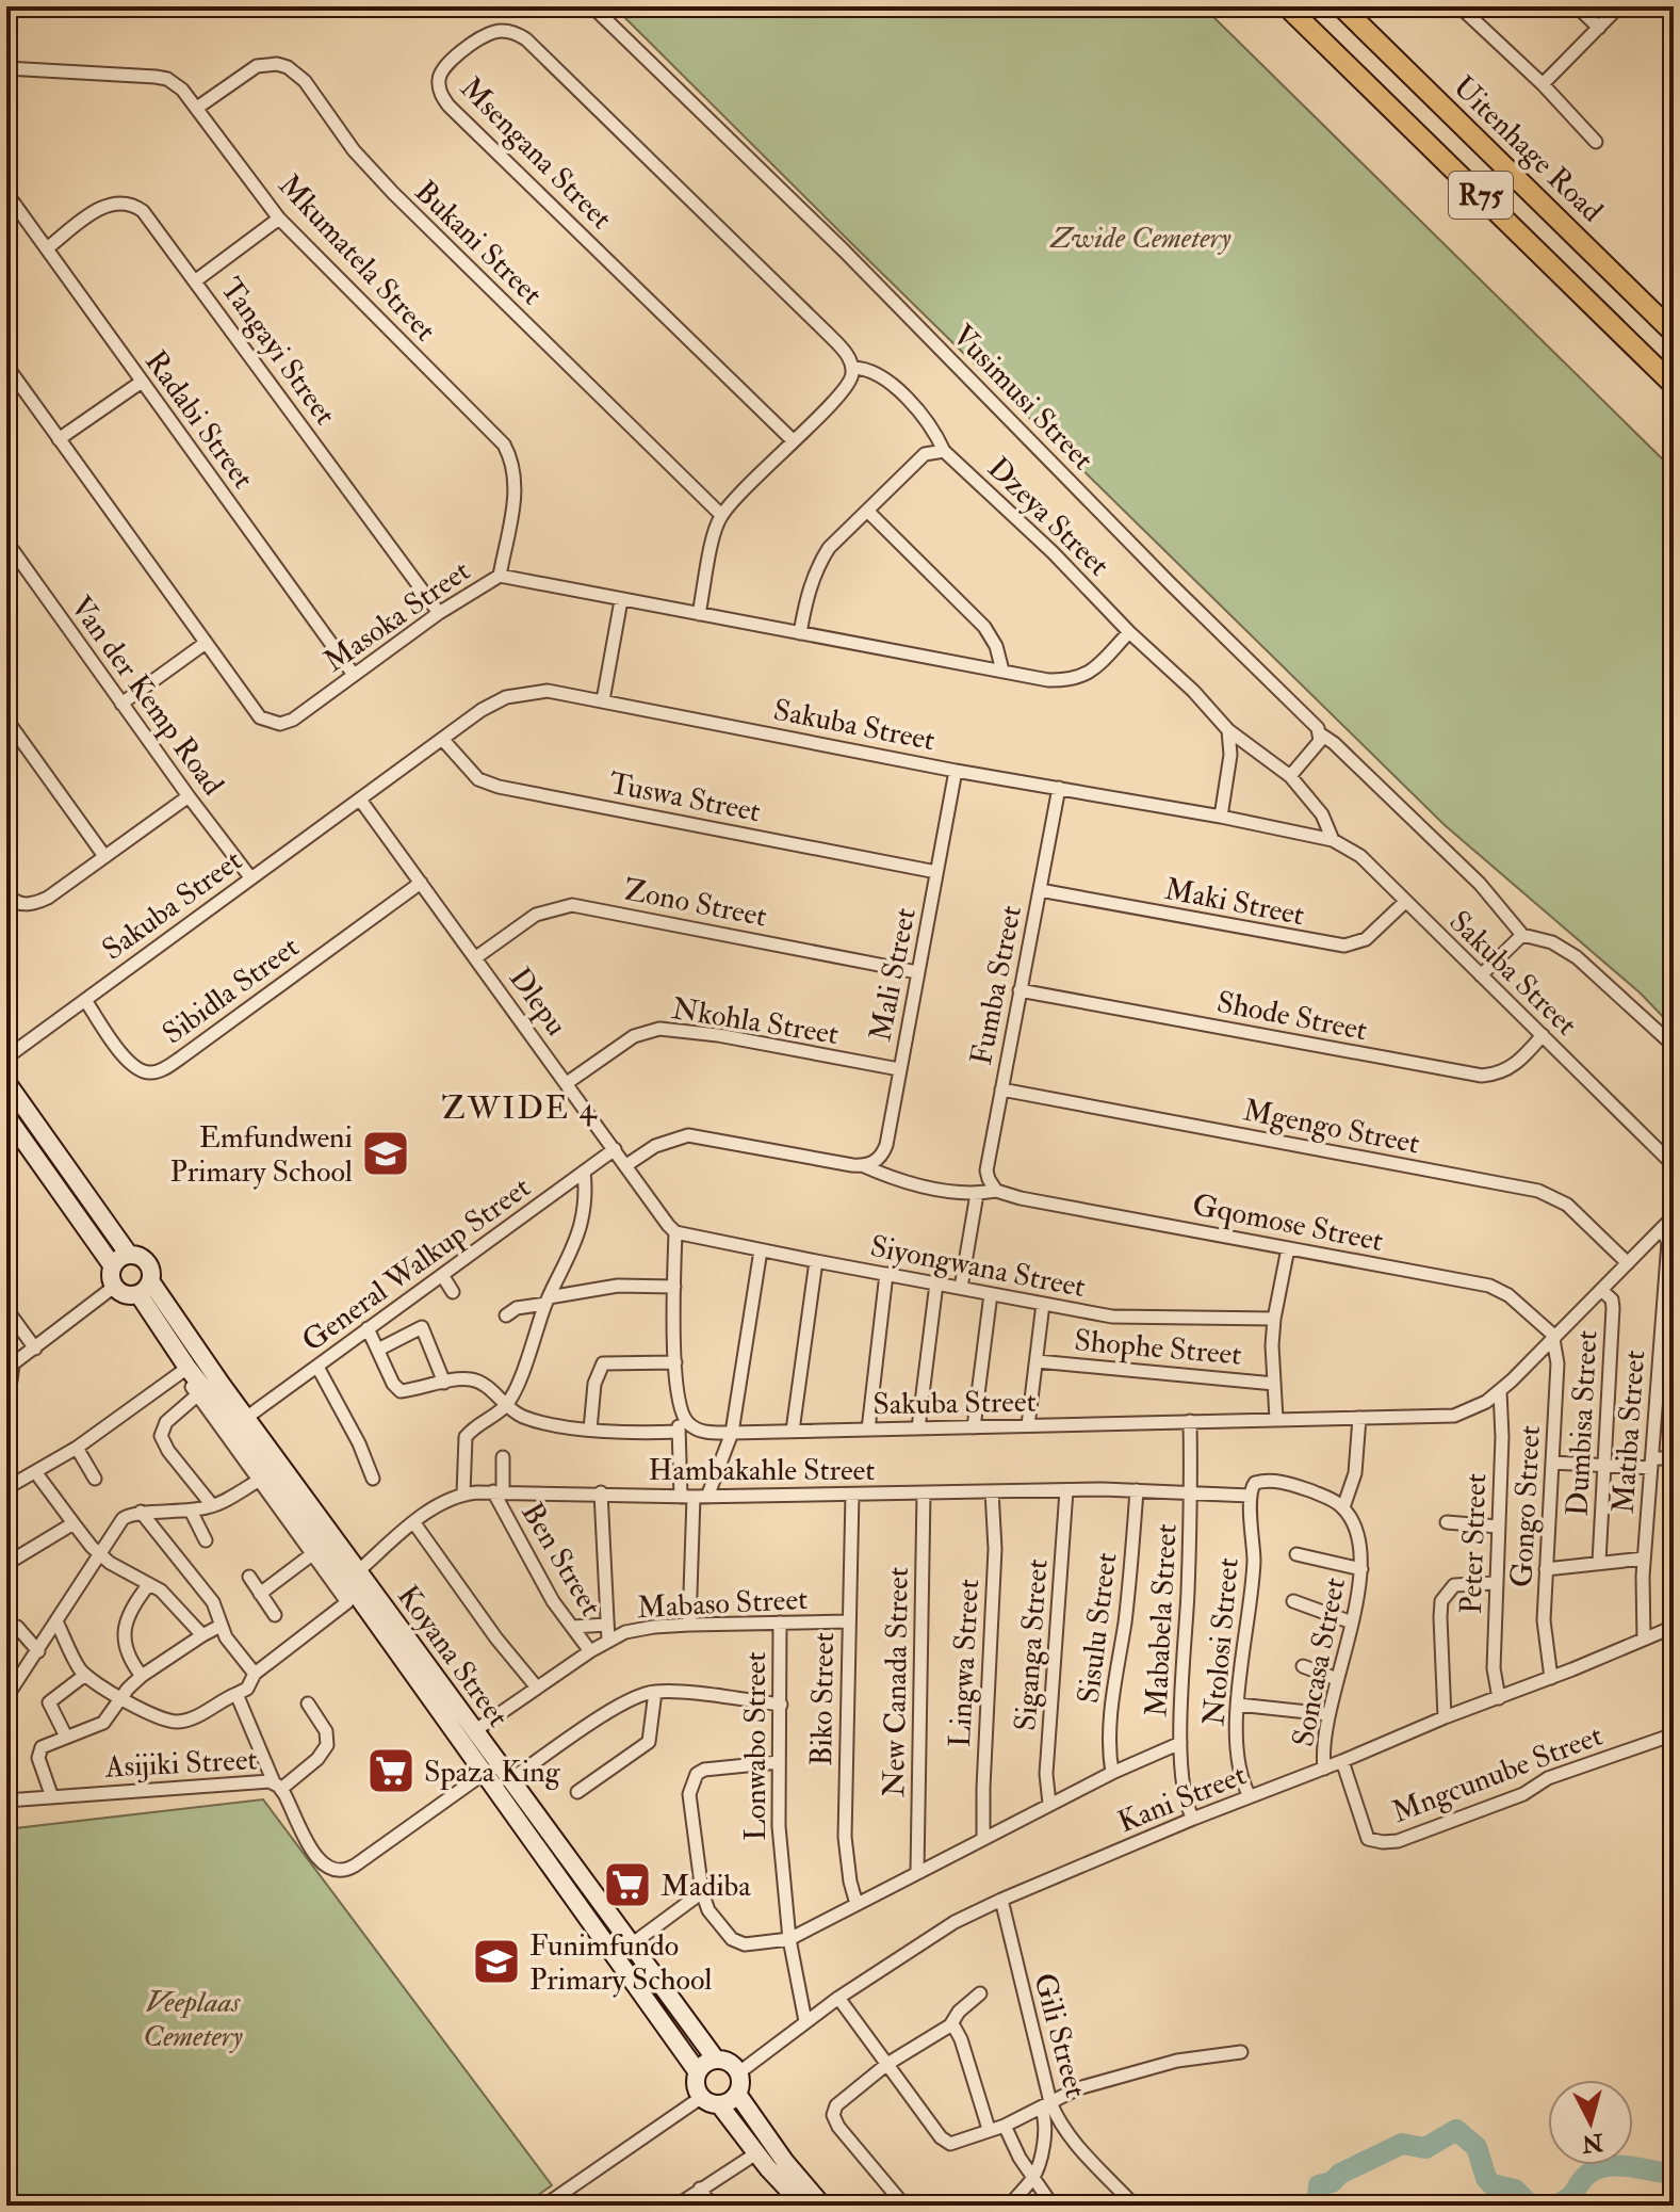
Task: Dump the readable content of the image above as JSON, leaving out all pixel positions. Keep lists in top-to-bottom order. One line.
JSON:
{"streets":{"main road":["Uitenhage Road","R75","Koyana Street"],"street":["Msengana Street","Bukani Street","Mkumatela Street","Tangayi Street","Vusimusi Street","Radabi Street","Dzeya Street","Masoka Street","Van der Kemp Road","Sakuba Street","Tuswa Street","Maki Street","Zono Street","Mali Street","Fumba Street","Sibidla Street","Dlepu","Shode Street","Nkohla Street","Mgengo Street","Gqomose Street","General Walkup Street","Siyongwana Street","Shophe Street","Dumbisa Street","Matiba Street","Hambakahle Street","Gongo Street","Peter Street","Ben Street","Mabaso Street","Mababela Street","Sisulu Street","Ntolosi Street","Siganga Street","Soncasa Street","Lingwa Street","New Canada Street","Biko Street","Lonwabo Street","Asijiki Street","Mngcunube Street","Kani Street","Gili Street"]},"crossings":[["Bukani Street","Mkumatela Street"],["Mkumatela Street","Masoka Street"],["Tangayi Street","Radabi Street"],["Tangayi Street","Masoka Street"],["Radabi Street","Masoka Street"],["Dzeya Street","Masoka Street"],["Van der Kemp Road","Sakuba Street"],["Sakuba Street","Tuswa Street"],["Sakuba Street","Maki Street"],["Sakuba Street","Mali Street"],["Sakuba Street","Fumba Street"],["Sakuba Street","Sibidla Street"],["Sakuba Street","Dlepu"],["Sakuba Street","Shode Street"],["Sakuba Street","Mgengo Street"],["Sakuba Street","Gqomose Street"],["Sakuba Street","Dumbisa Street"],["Sakuba Street","Matiba Street"],["Sakuba Street","Gongo Street"],["Sakuba Street","Peter Street"],["Sakuba Street","Mababela Street"],["Tuswa Street","Mali Street"],["Maki Street","Fumba Street"],["Zono Street","Mali Street"],["Zono Street","Dlepu"],["Mali Street","Nkohla Street"],["Fumba Street","Shode Street"],["Fumba Street","Mgengo Street"],["Fumba Street","Gqomose Street"],["Sibidla Street","Dlepu"],["Dlepu","Nkohla Street"],["Dlepu","General Walkup Street"],["Dlepu","Siyongwana Street"],["Gqomose Street","Gongo Street"],["General Walkup Street","Koyana Street"],["Matiba Street","Kani Street"],["Hambakahle Street","Ben Street"],["Hambakahle Street","Mababela Street"],["Hambakahle Street","Sisulu Street"],["Hambakahle Street","Ntolosi Street"],["Hambakahle Street","Siganga Street"],["Hambakahle Street","Koyana Street"],["Hambakahle Street","Lingwa Street"],["Hambakahle Street","New Canada Street"],["Hambakahle Street","Biko Street"],["Gongo Street","Kani Street"],["Peter Street","Kani Street"],["Ben Street","Mabaso Street"],["Mabaso Street","Koyana Street"],["Mabaso Street","Biko Street"],["Mabaso Street","Lonwabo Street"],["Mababela Street","Kani Street"],["Ntolosi Street","Kani Street"],["Koyana Street","Asijiki Street"],["Koyana Street","Kani Street"],["Soncasa Street","Kani Street"],["Lonwabo Street","Kani Street"],["Mngcunube Street","Kani Street"],["Kani Street","Gili Street"]],"districts":["ZWIDE 4"],"parks":["Zwide Cemetery","Veeplaas Cemetery"],"places":{"school or university":["Emfundweni Primary School","Funimfundo Primary School"],"supermarket":["Spaza King","Madiba"]},"north":"bottom"}
